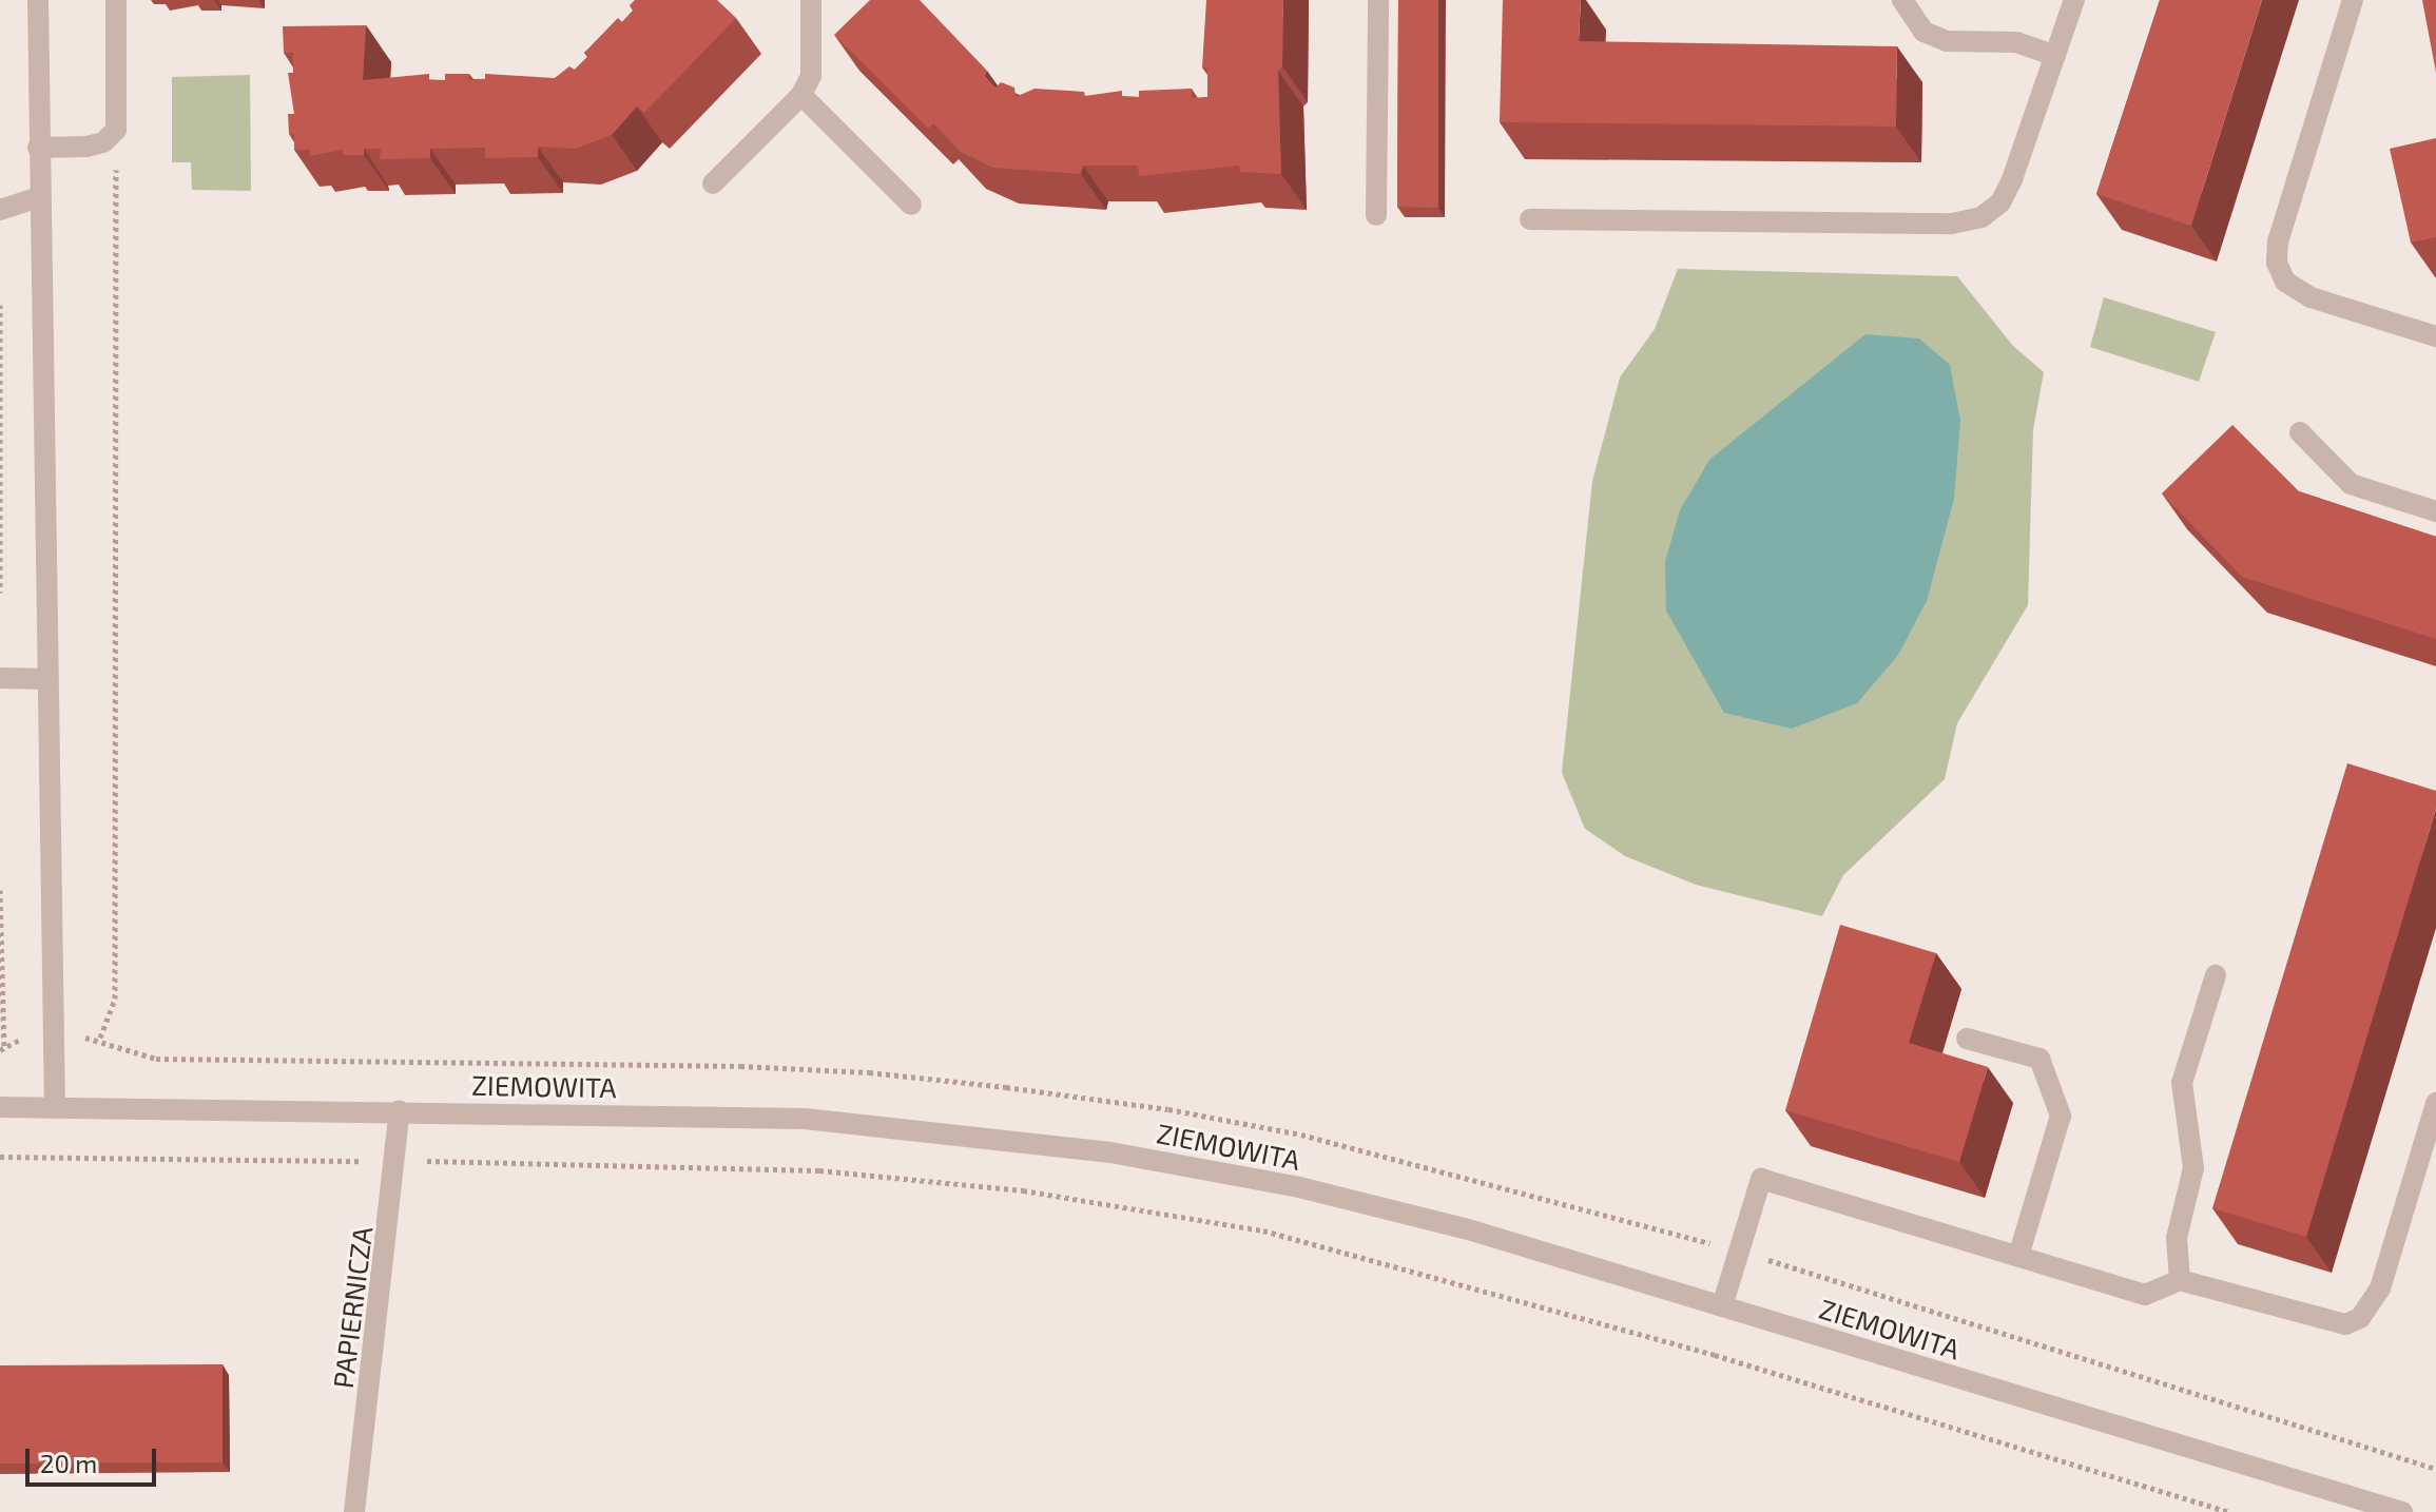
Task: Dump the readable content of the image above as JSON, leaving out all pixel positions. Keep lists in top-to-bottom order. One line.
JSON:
{"streets":{"street":["ZIEMOWITA","PAPIERNICZA"]},"crossings":[["ZIEMOWITA","PAPIERNICZA"]],"scale_bar":"20 m"}
